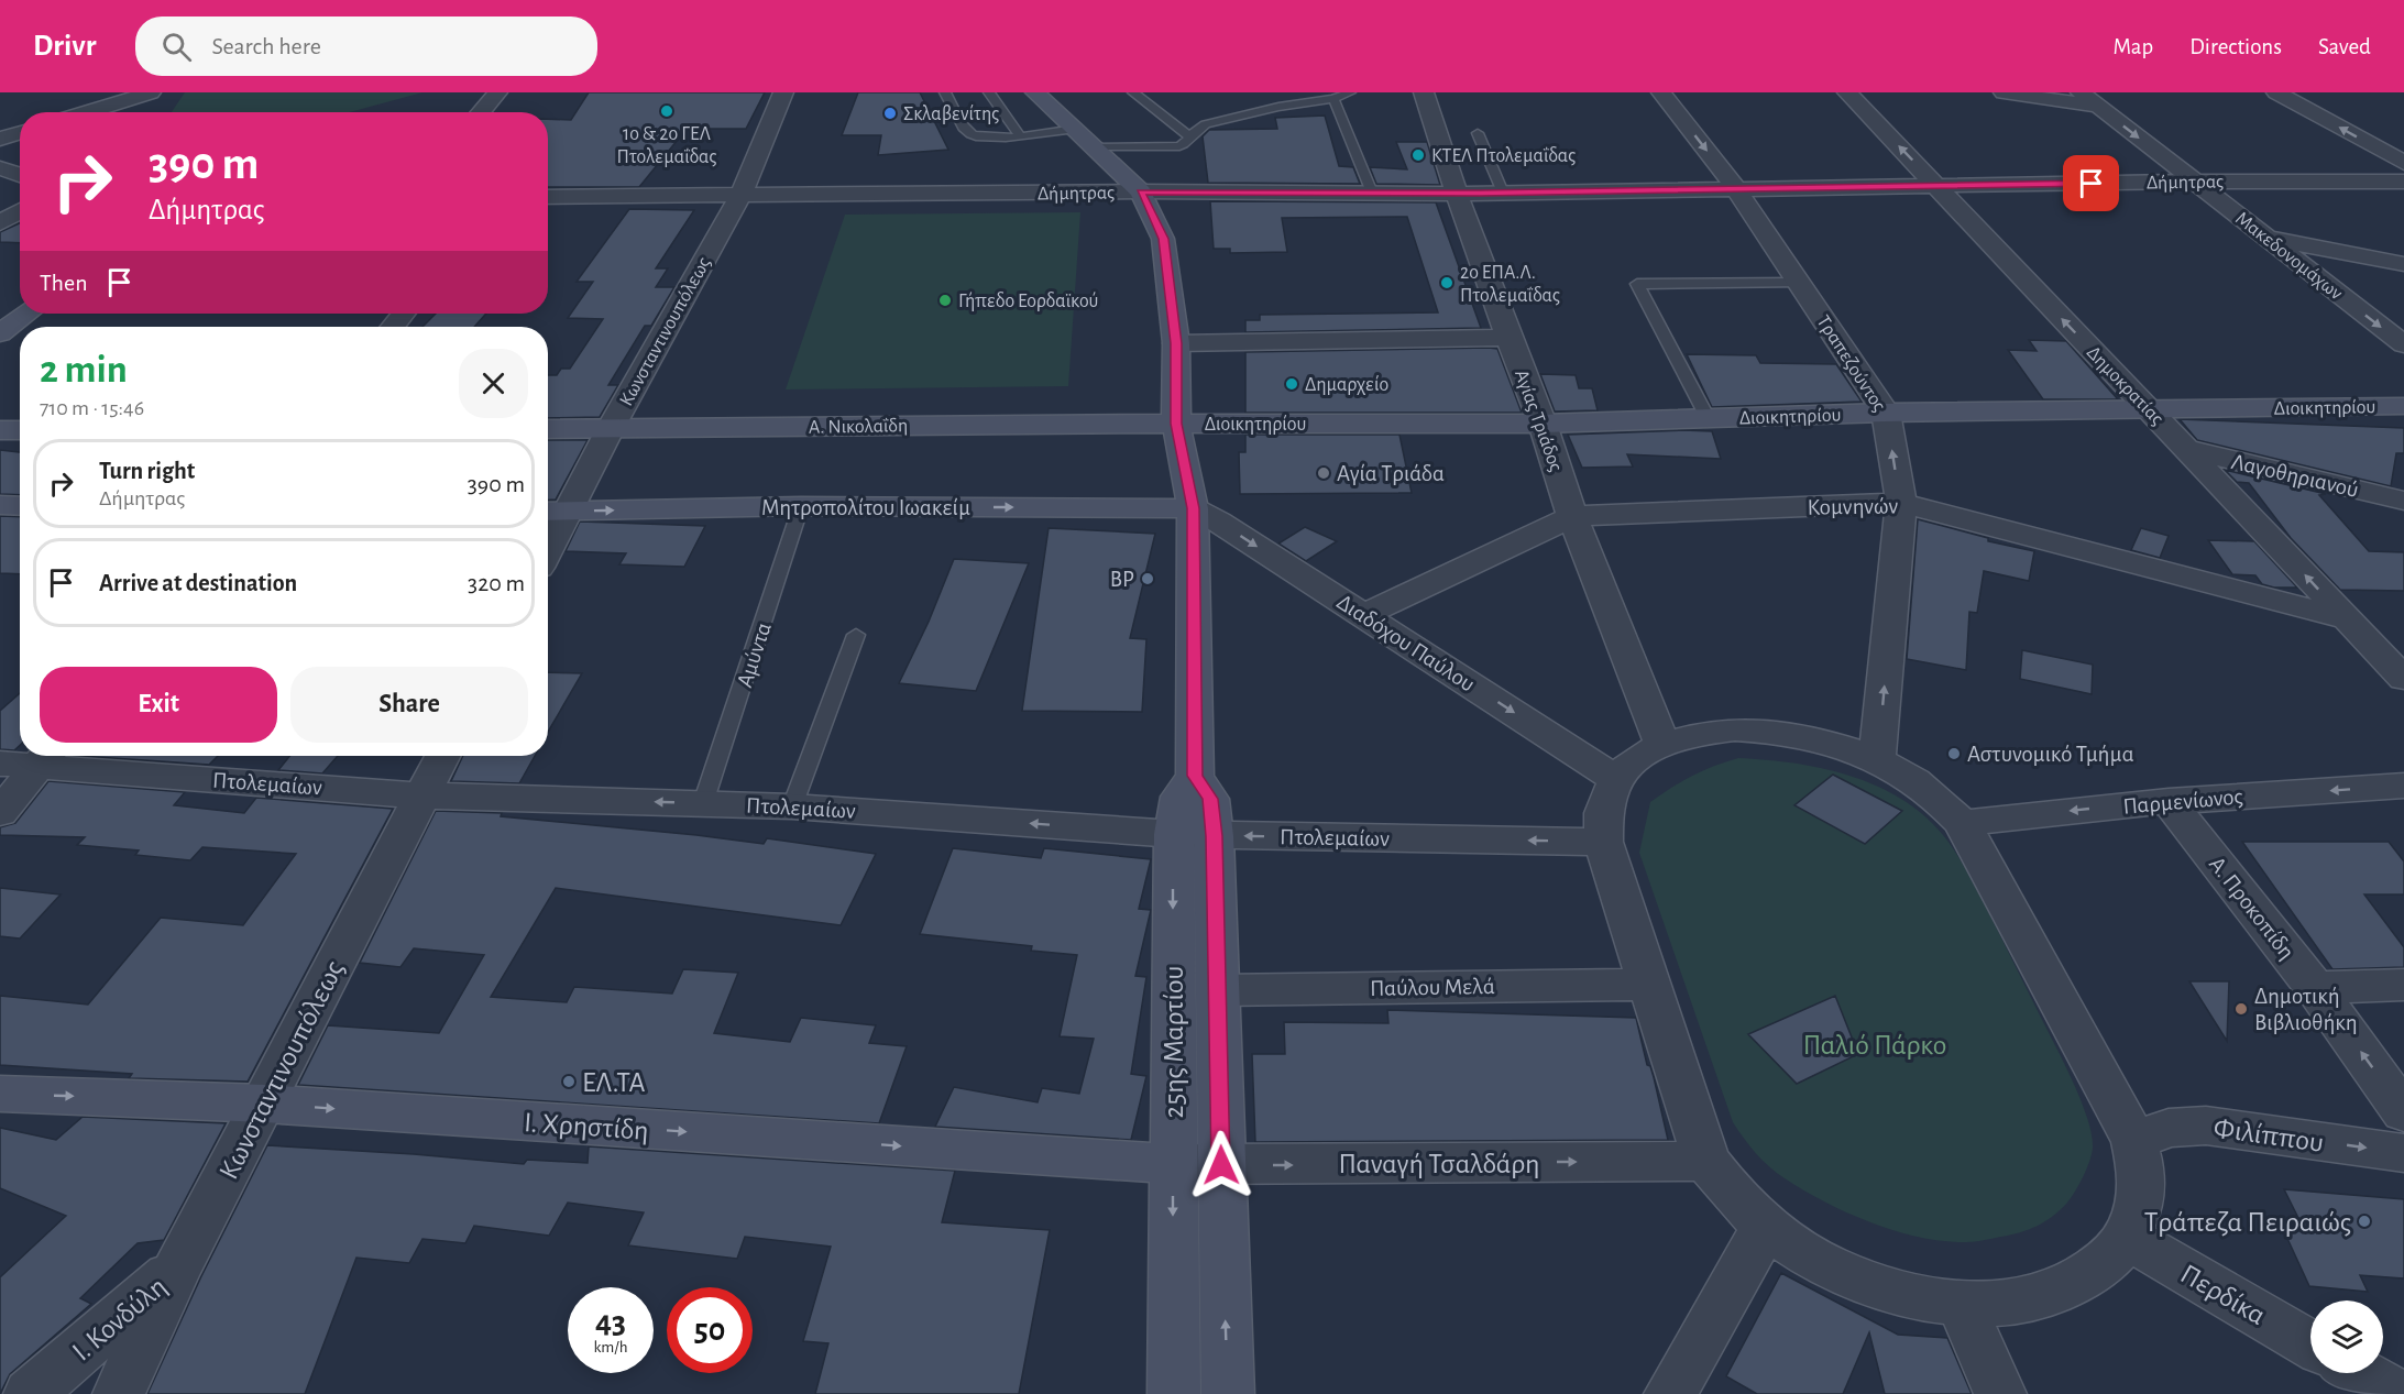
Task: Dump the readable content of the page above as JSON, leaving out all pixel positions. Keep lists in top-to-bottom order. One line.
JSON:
{"streets":{"street":["Δήμητρας","Μακεδονομάχων","Κωνσταντινουπόλεως","Τραπεζούντος","Δημοκρατίας","Διοικητηρίου","Αγίας Τριάδος","Α. Νικολαΐδη","Λαγοθηριανού","Κομνηνών","Μητροπολίτου Ιωακείμ","Διαδόχου Παύλου","Πτολεμαίων","Παρμενίωνος","Α. Προκοπίδη","Παύλου Μελά","25ης Μαρτίου","Ι. Χρηστίδη","Φιλίππου","Παναγή Τσαλδάρη","Περδίκα","Ι. Κονδύλη"],"lane":["Αμύντα"]},"crossings":[["Δήμητρας","Μακεδονομάχων"],["Δήμητρας","Κωνσταντινουπόλεως"],["Δήμητρας","Τραπεζούντος"],["Δήμητρας","Δημοκρατίας"],["Δήμητρας","Αγίας Τριάδος"],["Δήμητρας","25ης Μαρτίου"],["Κωνσταντινουπόλεως","Α. Νικολαΐδη"],["Κωνσταντινουπόλεως","Μητροπολίτου Ιωακείμ"],["Κωνσταντινουπόλεως","Πτολεμαίων"],["Κωνσταντινουπόλεως","Ι. Χρηστίδη"],["Κωνσταντινουπόλεως","Ι. Κονδύλη"],["Τραπεζούντος","Διοικητηρίου"],["Τραπεζούντος","Κομνηνών"],["Δημοκρατίας","Διοικητηρίου"],["Δημοκρατίας","Λαγοθηριανού"],["Δημοκρατίας","Κομνηνών"],["Διοικητηρίου","Αγίας Τριάδος"],["Διοικητηρίου","Α. Νικολαΐδη"],["Διοικητηρίου","25ης Μαρτίου"],["Αγίας Τριάδος","Κομνηνών"],["Α. Νικολαΐδη","25ης Μαρτίου"],["Κομνηνών","Διαδόχου Παύλου"],["Μητροπολίτου Ιωακείμ","Διαδόχου Παύλου"],["Μητροπολίτου Ιωακείμ","Αμύντα"],["Μητροπολίτου Ιωακείμ","25ης Μαρτίου"],["Διαδόχου Παύλου","25ης Μαρτίου"],["Αμύντα","Πτολεμαίων"],["Πτολεμαίων","25ης Μαρτίου"],["Παρμενίωνος","Α. Προκοπίδη"],["Παύλου Μελά","25ης Μαρτίου"],["25ης Μαρτίου","Ι. Χρηστίδη"],["25ης Μαρτίου","Παναγή Τσαλδάρη"],["Ι. Χρηστίδη","Παναγή Τσαλδάρη"]],"one_way":["Μακεδονομάχων","Δημοκρατίας","Μητροπολίτου Ιωακείμ","Διαδόχου Παύλου","Πτολεμαίων","Παρμενίωνος","Α. Προκοπίδη","Ι. Χρηστίδη","Παναγή Τσαλδάρη"],"parks":["Παλιό Πάρκο"],"places":["1ο & 2ο ΓΕΛ Πτολεμαΐδας","Σκλαβενίτης","ΚΤΕΛ Πτολεμαΐδας","2ο ΕΠΑ.Λ. Πτολεμαΐδας","Γήπεδο Εορδαϊκού","Δημαρχείο","Αγία Τριάδα","BP","Αστυνομικό Τμήμα","Δημοτική Βιβλιοθήκη","ΕΛ.ΤΑ","Τράπεζα Πειραιώς"],"page":{"header":"Drivr","search":"Search here","nav":["Map","Directions","Saved"],"turn":["390 m","Δήμητρας"],"then":"Then","heading":["2 min","710 m · 15:46"],"list":[{"name":"Turn right","note":"Δήμητρας","value":"390 m"},{"name":"Arrive at destination","value":"320 m"}],"buttons":["Exit","Share"],"speed":"43 km/h","limit":"50"}}
